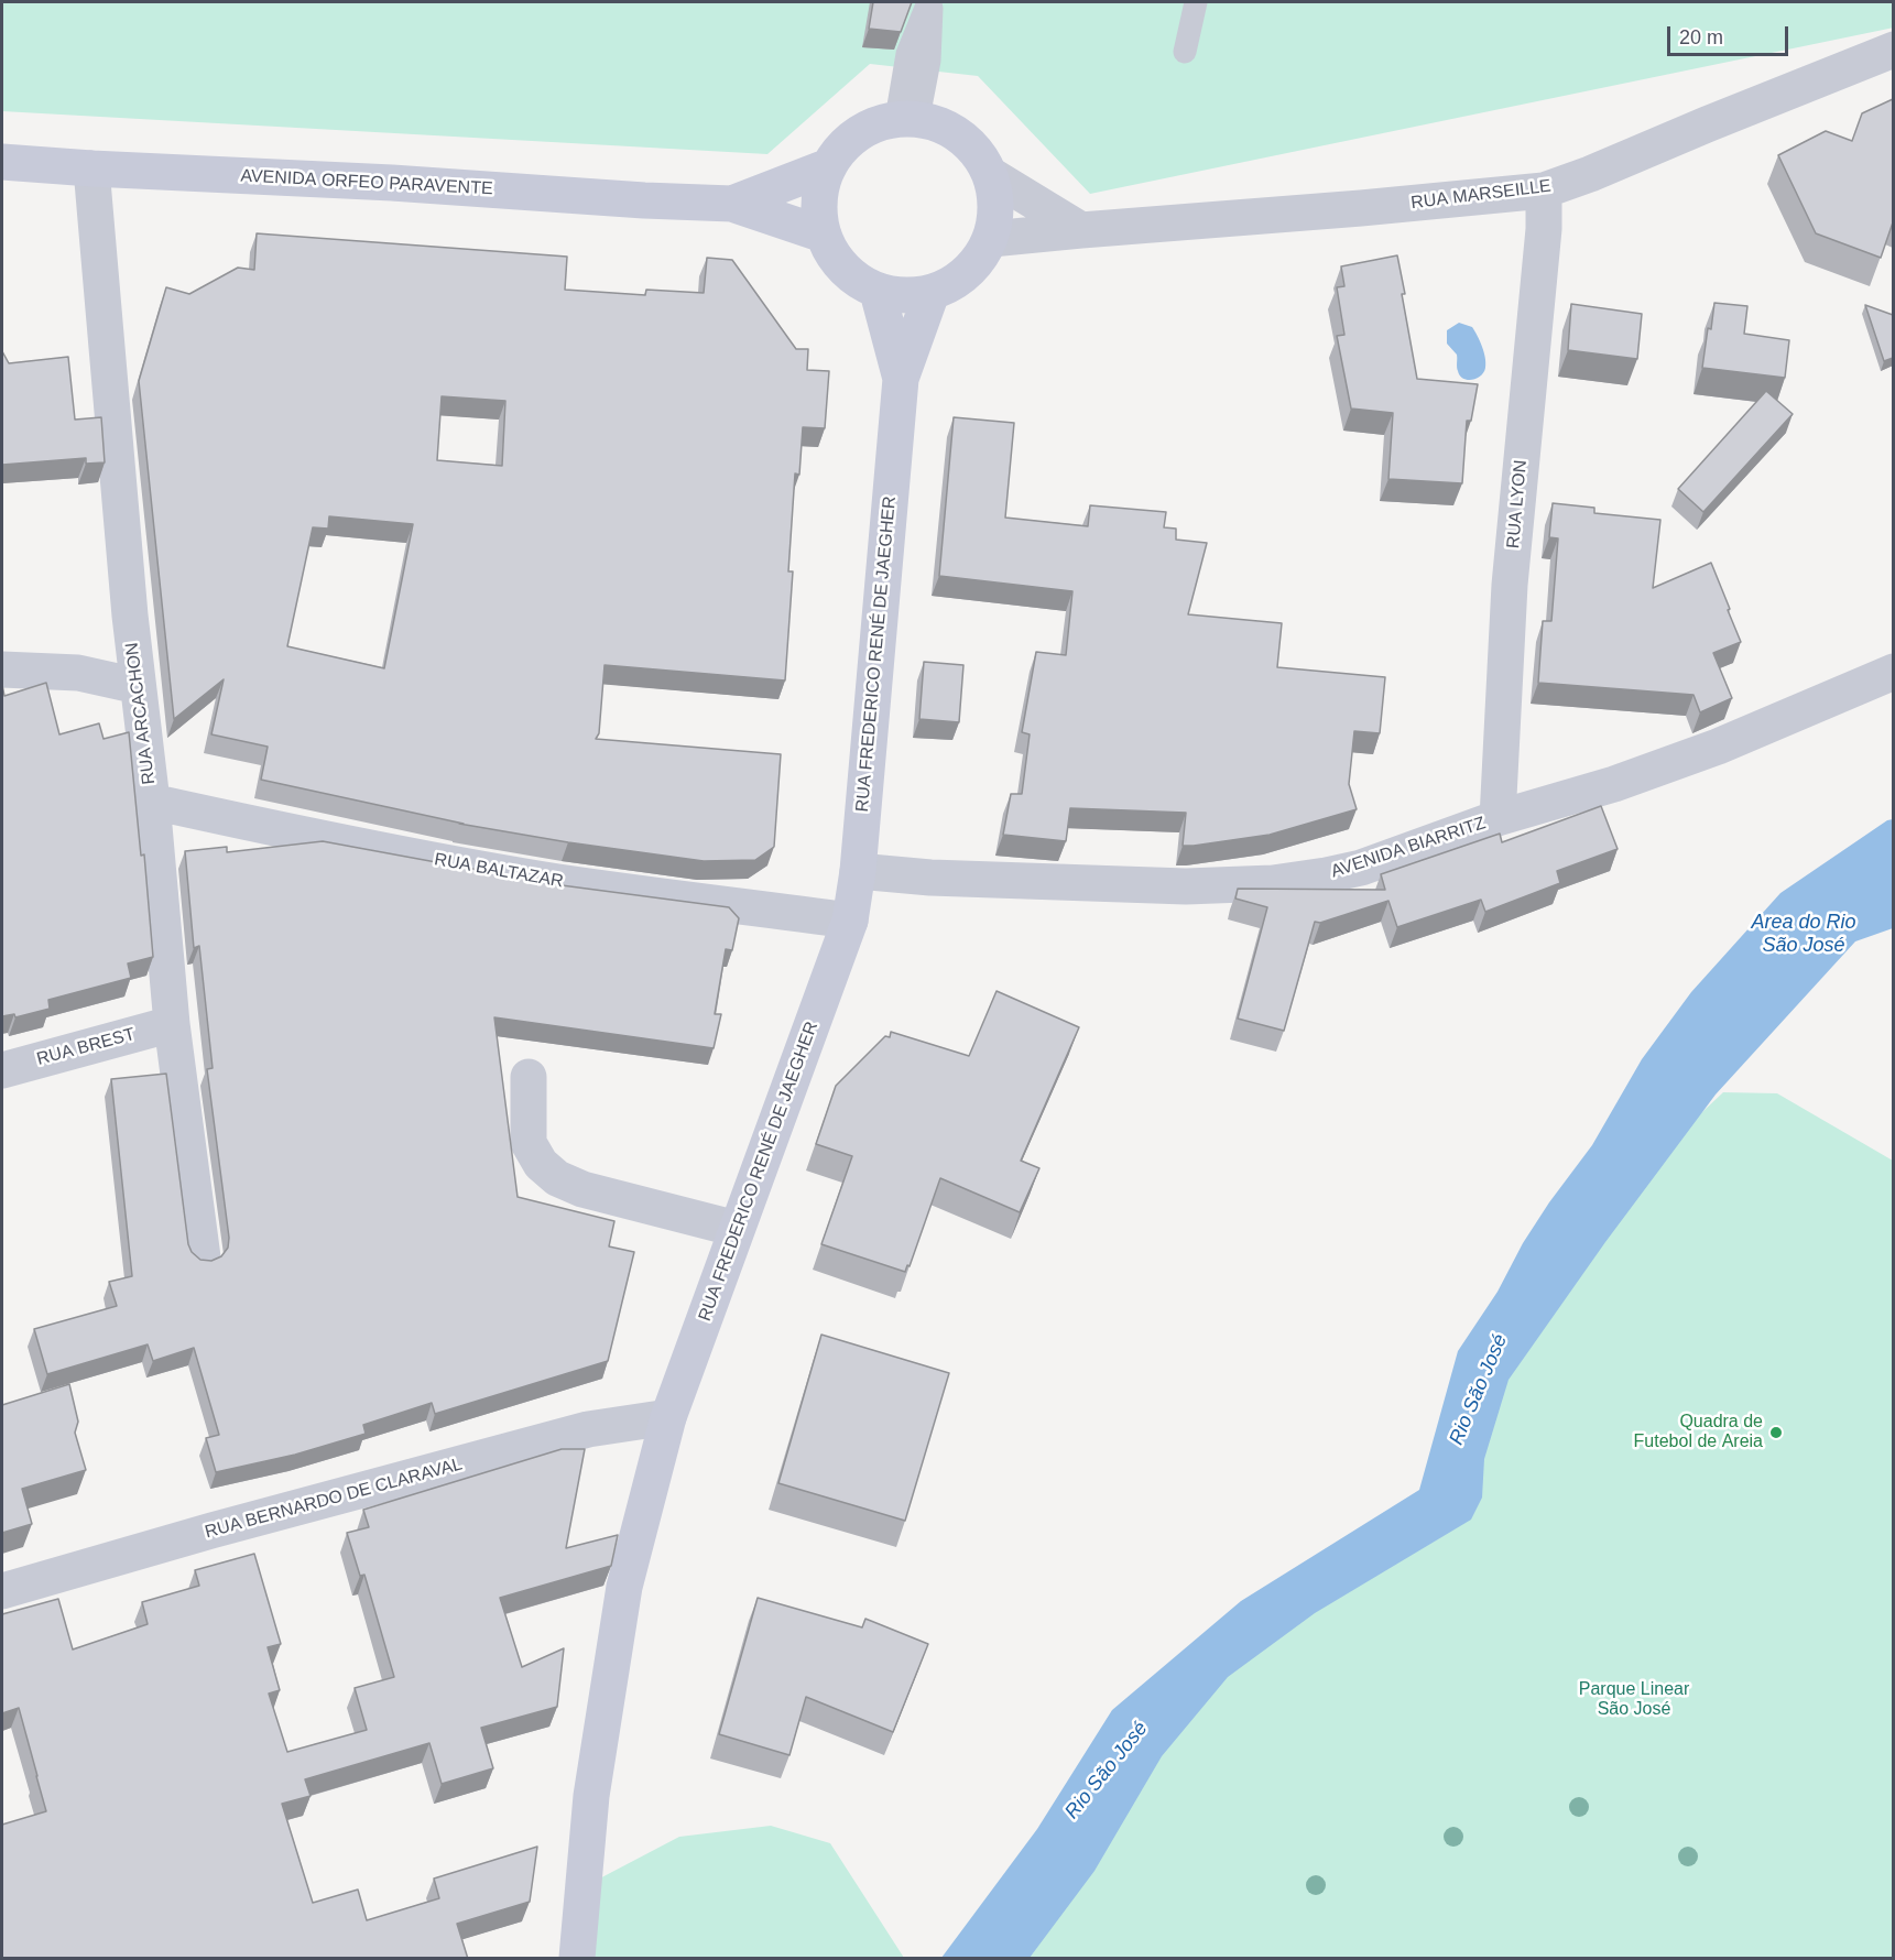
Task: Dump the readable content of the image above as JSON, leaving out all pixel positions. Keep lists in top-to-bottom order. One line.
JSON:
{"streets":{"main road":["AVENIDA ORFEO PARAVENTE","RUA FREDERICO RENÉ DE JAEGHER"],"street":["RUA MARSEILLE","RUA LYON","RUA ARCACHON","AVENIDA BIARRITZ","RUA BALTAZAR","RUA BREST","RUA BERNARDO DE CLARAVAL"]},"crossings":[["AVENIDA ORFEO PARAVENTE","RUA MARSEILLE"],["AVENIDA ORFEO PARAVENTE","RUA FREDERICO RENÉ DE JAEGHER"],["AVENIDA ORFEO PARAVENTE","RUA ARCACHON"],["RUA MARSEILLE","RUA LYON"],["RUA MARSEILLE","RUA FREDERICO RENÉ DE JAEGHER"],["RUA LYON","AVENIDA BIARRITZ"],["RUA FREDERICO RENÉ DE JAEGHER","AVENIDA BIARRITZ"],["RUA FREDERICO RENÉ DE JAEGHER","RUA BALTAZAR"],["RUA FREDERICO RENÉ DE JAEGHER","RUA BERNARDO DE CLARAVAL"],["RUA ARCACHON","RUA BALTAZAR"],["RUA ARCACHON","RUA BREST"]],"water":["Area do Rio São José","Rio São José"],"parks":["Parque Linear São José"],"places":["Quadra de Futebol de Areia"],"scale_bar":"20 m"}
